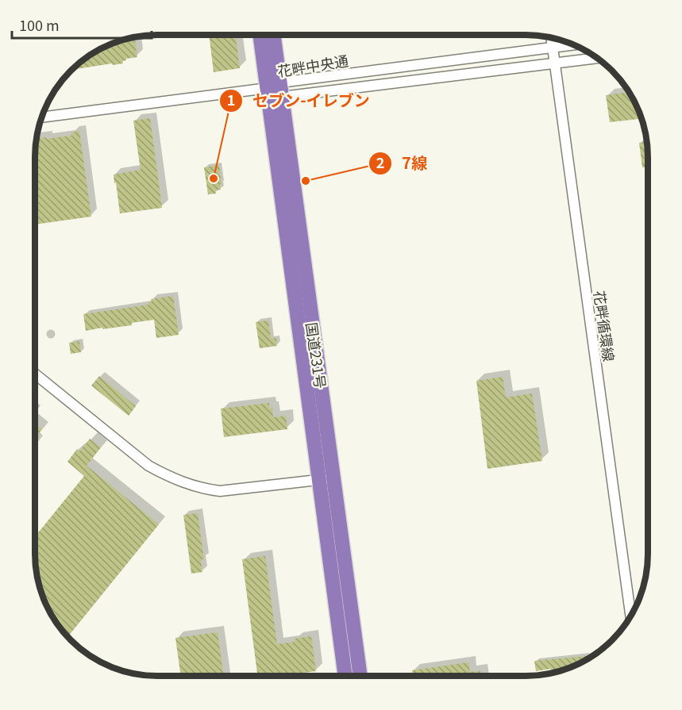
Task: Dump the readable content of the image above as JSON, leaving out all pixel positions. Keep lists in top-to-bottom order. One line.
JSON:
{"streets":{"highway":["国道231号"],"street":["花畔中央通","花畔循環線"]},"crossings":[["花畔中央通","花畔循環線"],["花畔中央通","国道231号"]],"places":["セブン-イレブン","7線"],"scale_bar":"100 m"}
